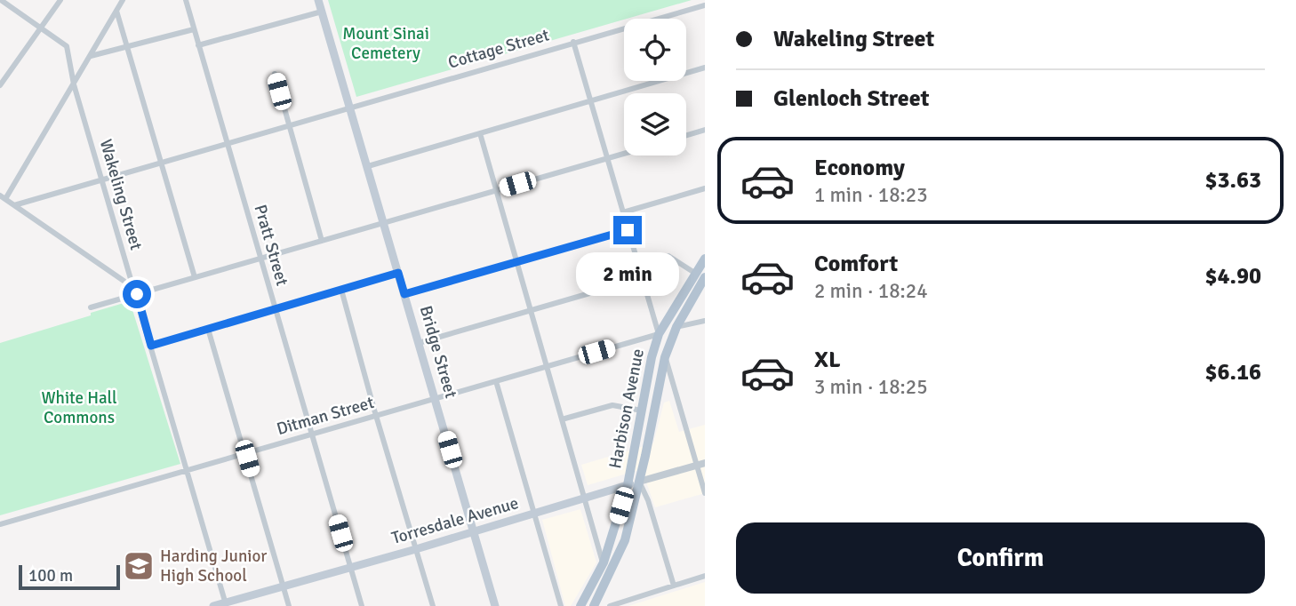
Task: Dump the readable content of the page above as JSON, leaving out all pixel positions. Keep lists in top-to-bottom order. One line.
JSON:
{"streets":{"main road":["Bridge Street","Harbison Avenue","Torresdale Avenue"],"street":["Cottage Street","Wakeling Street","Pratt Street","Ditman Street"]},"crossings":[["Cottage Street","Wakeling Street"],["Cottage Street","Pratt Street"],["Cottage Street","Bridge Street"],["Wakeling Street","Ditman Street"],["Wakeling Street","Torresdale Avenue"],["Pratt Street","Ditman Street"],["Pratt Street","Torresdale Avenue"],["Bridge Street","Ditman Street"],["Bridge Street","Torresdale Avenue"],["Harbison Avenue","Ditman Street"],["Harbison Avenue","Torresdale Avenue"]],"parks":["Mount Sinai Cemetery","White Hall Commons"],"places":{"school or university":["Harding Junior High School"]},"scale_bar":"100 m","page":{"banner":["Wakeling Street","Glenloch Street"],"list":[{"name":"Economy","note":"1 min · 18:23","value":"$3.63"},{"name":"Comfort","note":"2 min · 18:24","value":"$4.90"},{"name":"XL","note":"3 min · 18:25","value":"$6.16"}],"bubble":"2 min","buttons":"Confirm","scale":"100 m"}}
